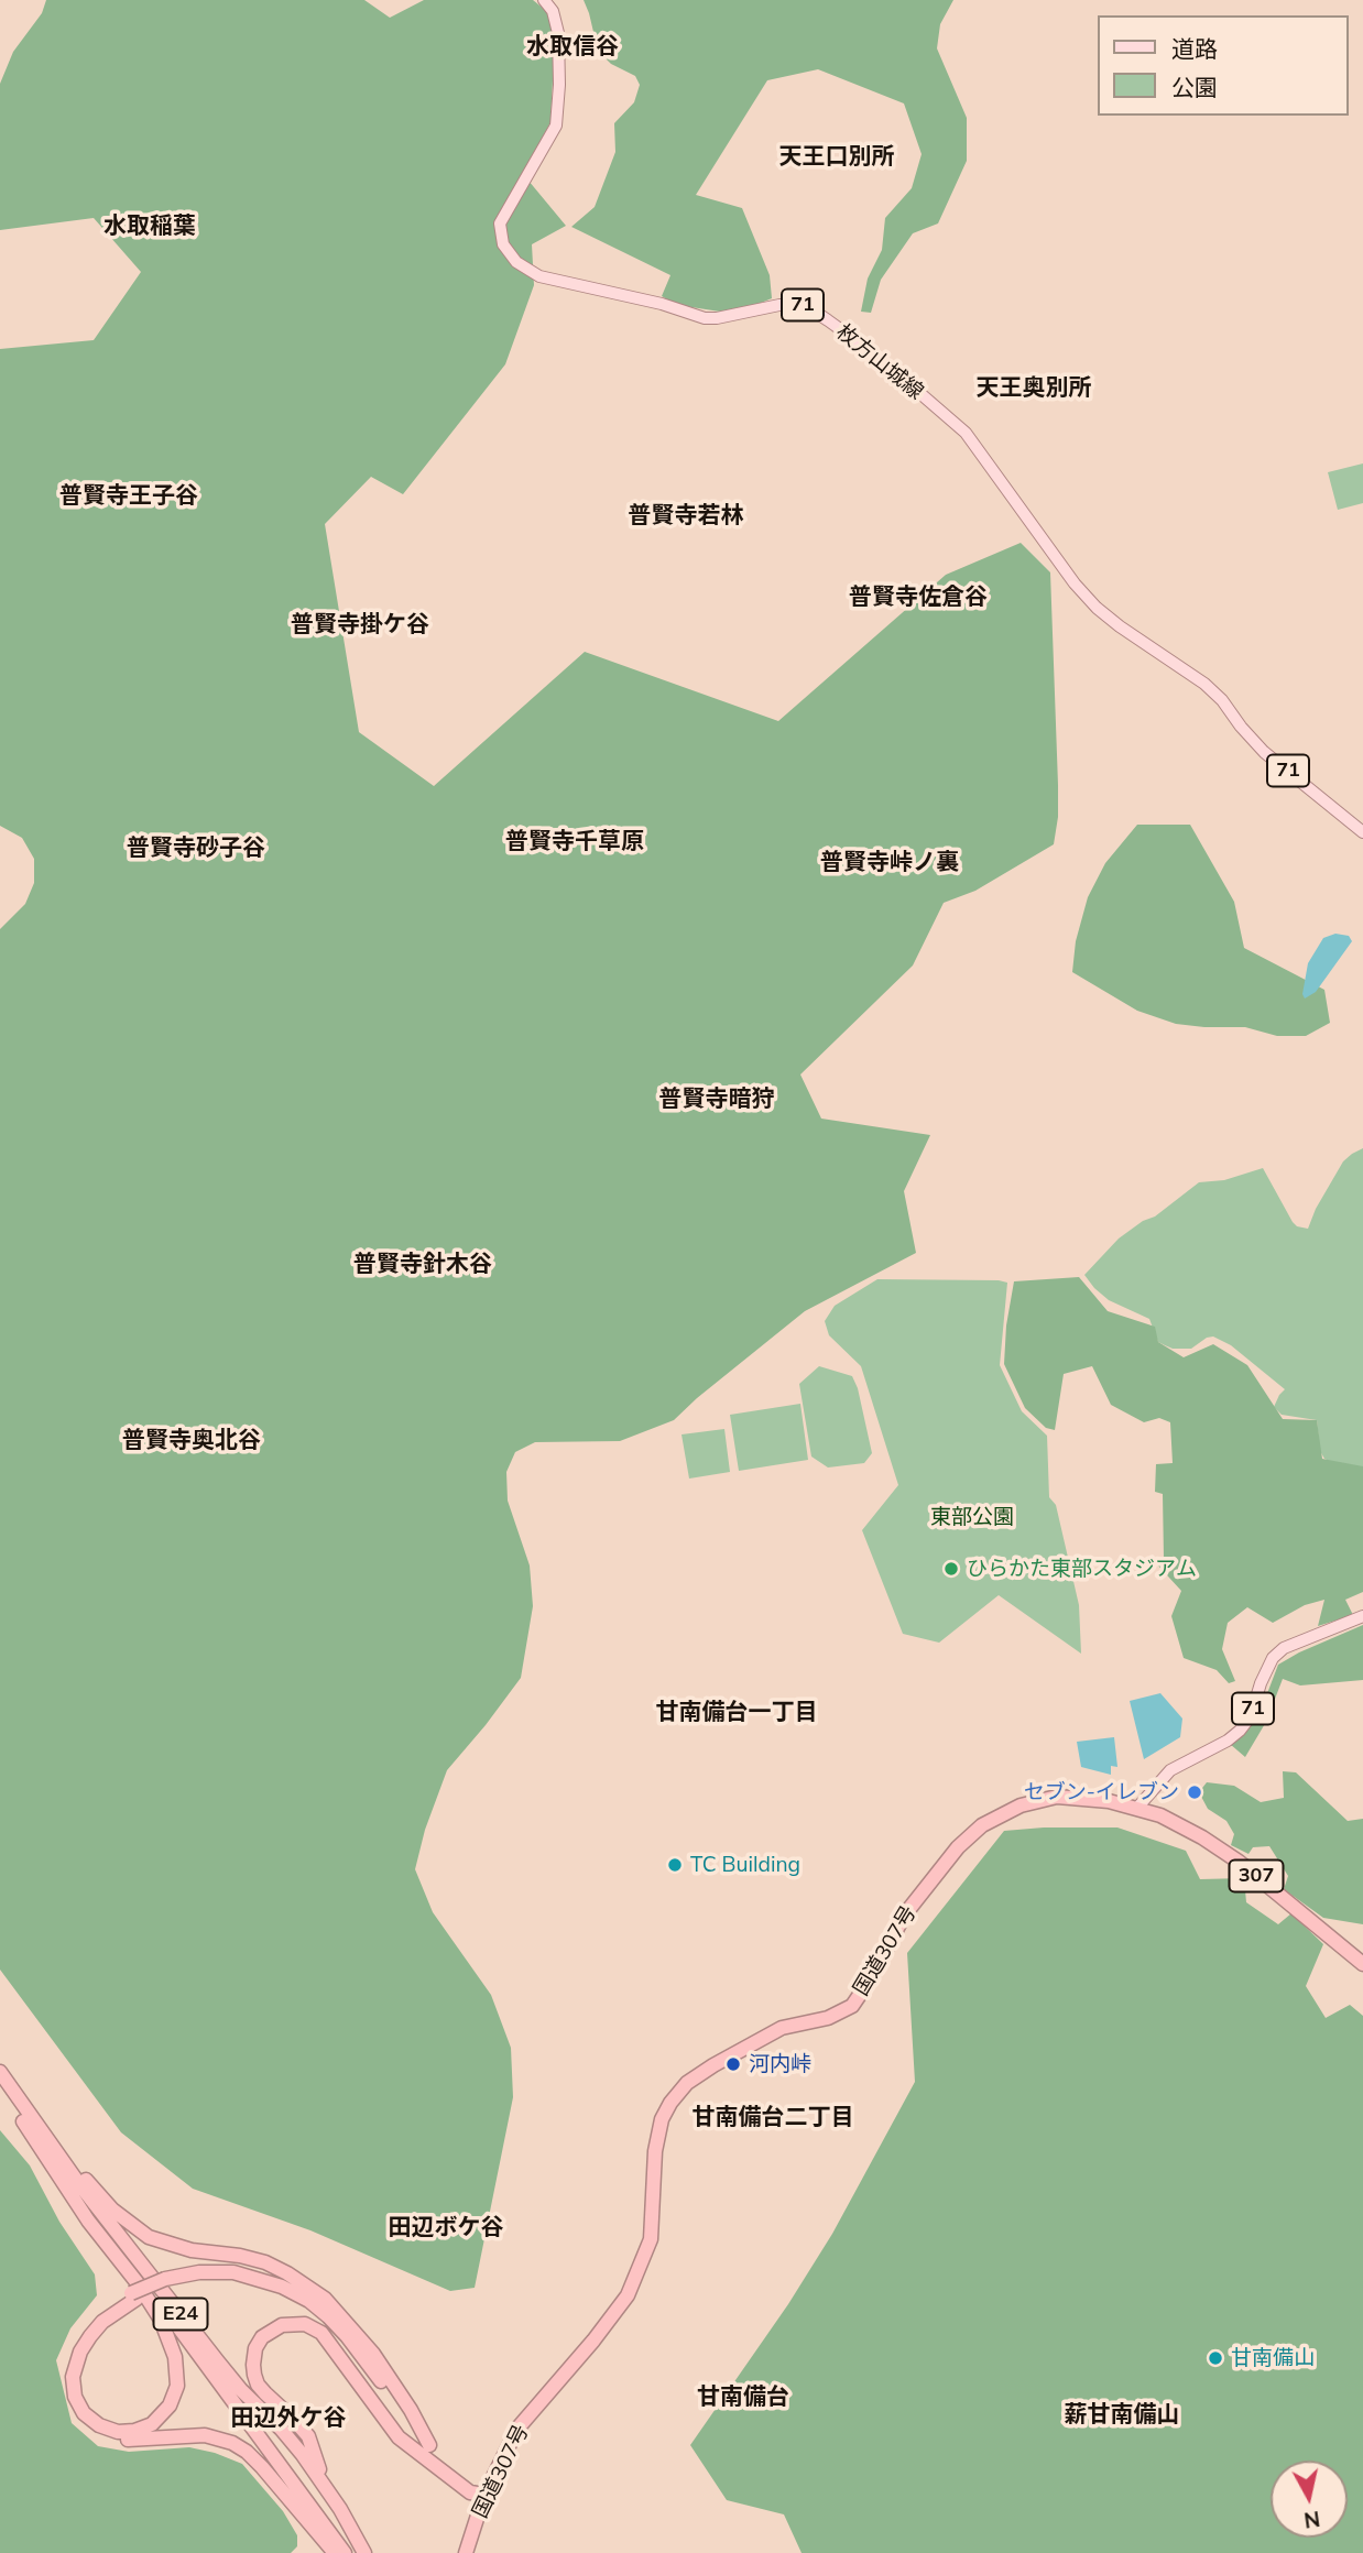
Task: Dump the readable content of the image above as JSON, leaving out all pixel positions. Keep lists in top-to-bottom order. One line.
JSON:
{"streets":{"highway":["307","国道307号","E24"],"main road":["71","枚方山城線"]},"crossings":[["71","国道307号"]],"districts":["水取信谷","天王口別所","水取稲葉","天王奥別所","普賢寺王子谷","普賢寺若林","普賢寺佐倉谷","普賢寺掛ケ谷","普賢寺千草原","普賢寺砂子谷","普賢寺峠ノ裏","普賢寺暗狩","普賢寺針木谷","普賢寺奥北谷","甘南備台一丁目","甘南備台二丁目","田辺ボケ谷","甘南備台","薪甘南備山","田辺外ケ谷"],"parks":["東部公園"],"places":["ひらかた東部スタジアム","セブン-イレブン","TC Building","河内峠","甘南備山"],"legend":["道路","公園"],"north":"bottom"}
